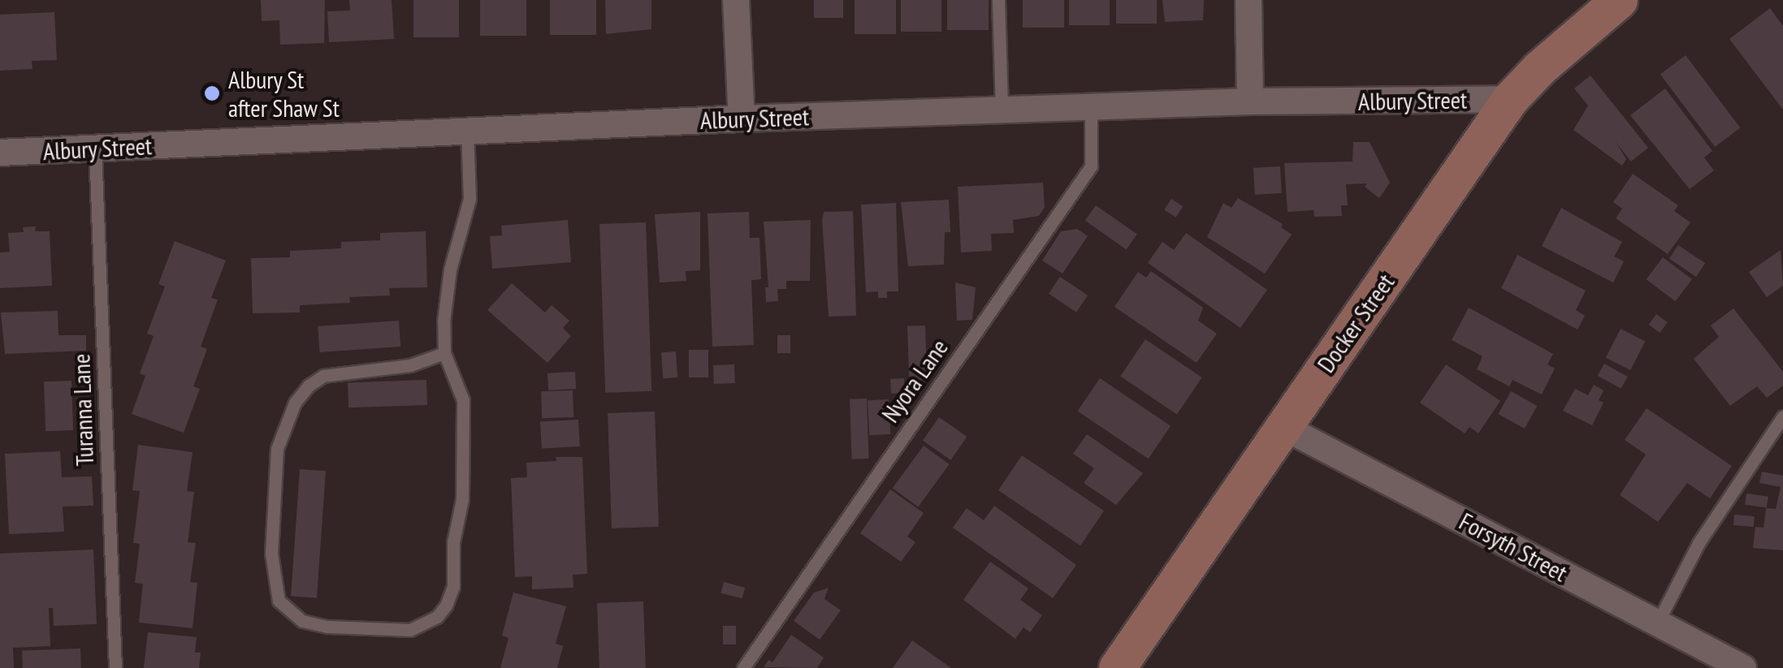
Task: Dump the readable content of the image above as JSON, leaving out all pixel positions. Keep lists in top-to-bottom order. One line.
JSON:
{"streets":{"main road":["Docker Street"],"street":["Albury Street","Forsyth Street"],"lane":["Nyora Lane","Turanna Lane"]},"crossings":[["Albury Street","Docker Street"],["Albury Street","Nyora Lane"],["Albury Street","Turanna Lane"],["Docker Street","Forsyth Street"]],"places":["Albury St after Shaw St"]}
